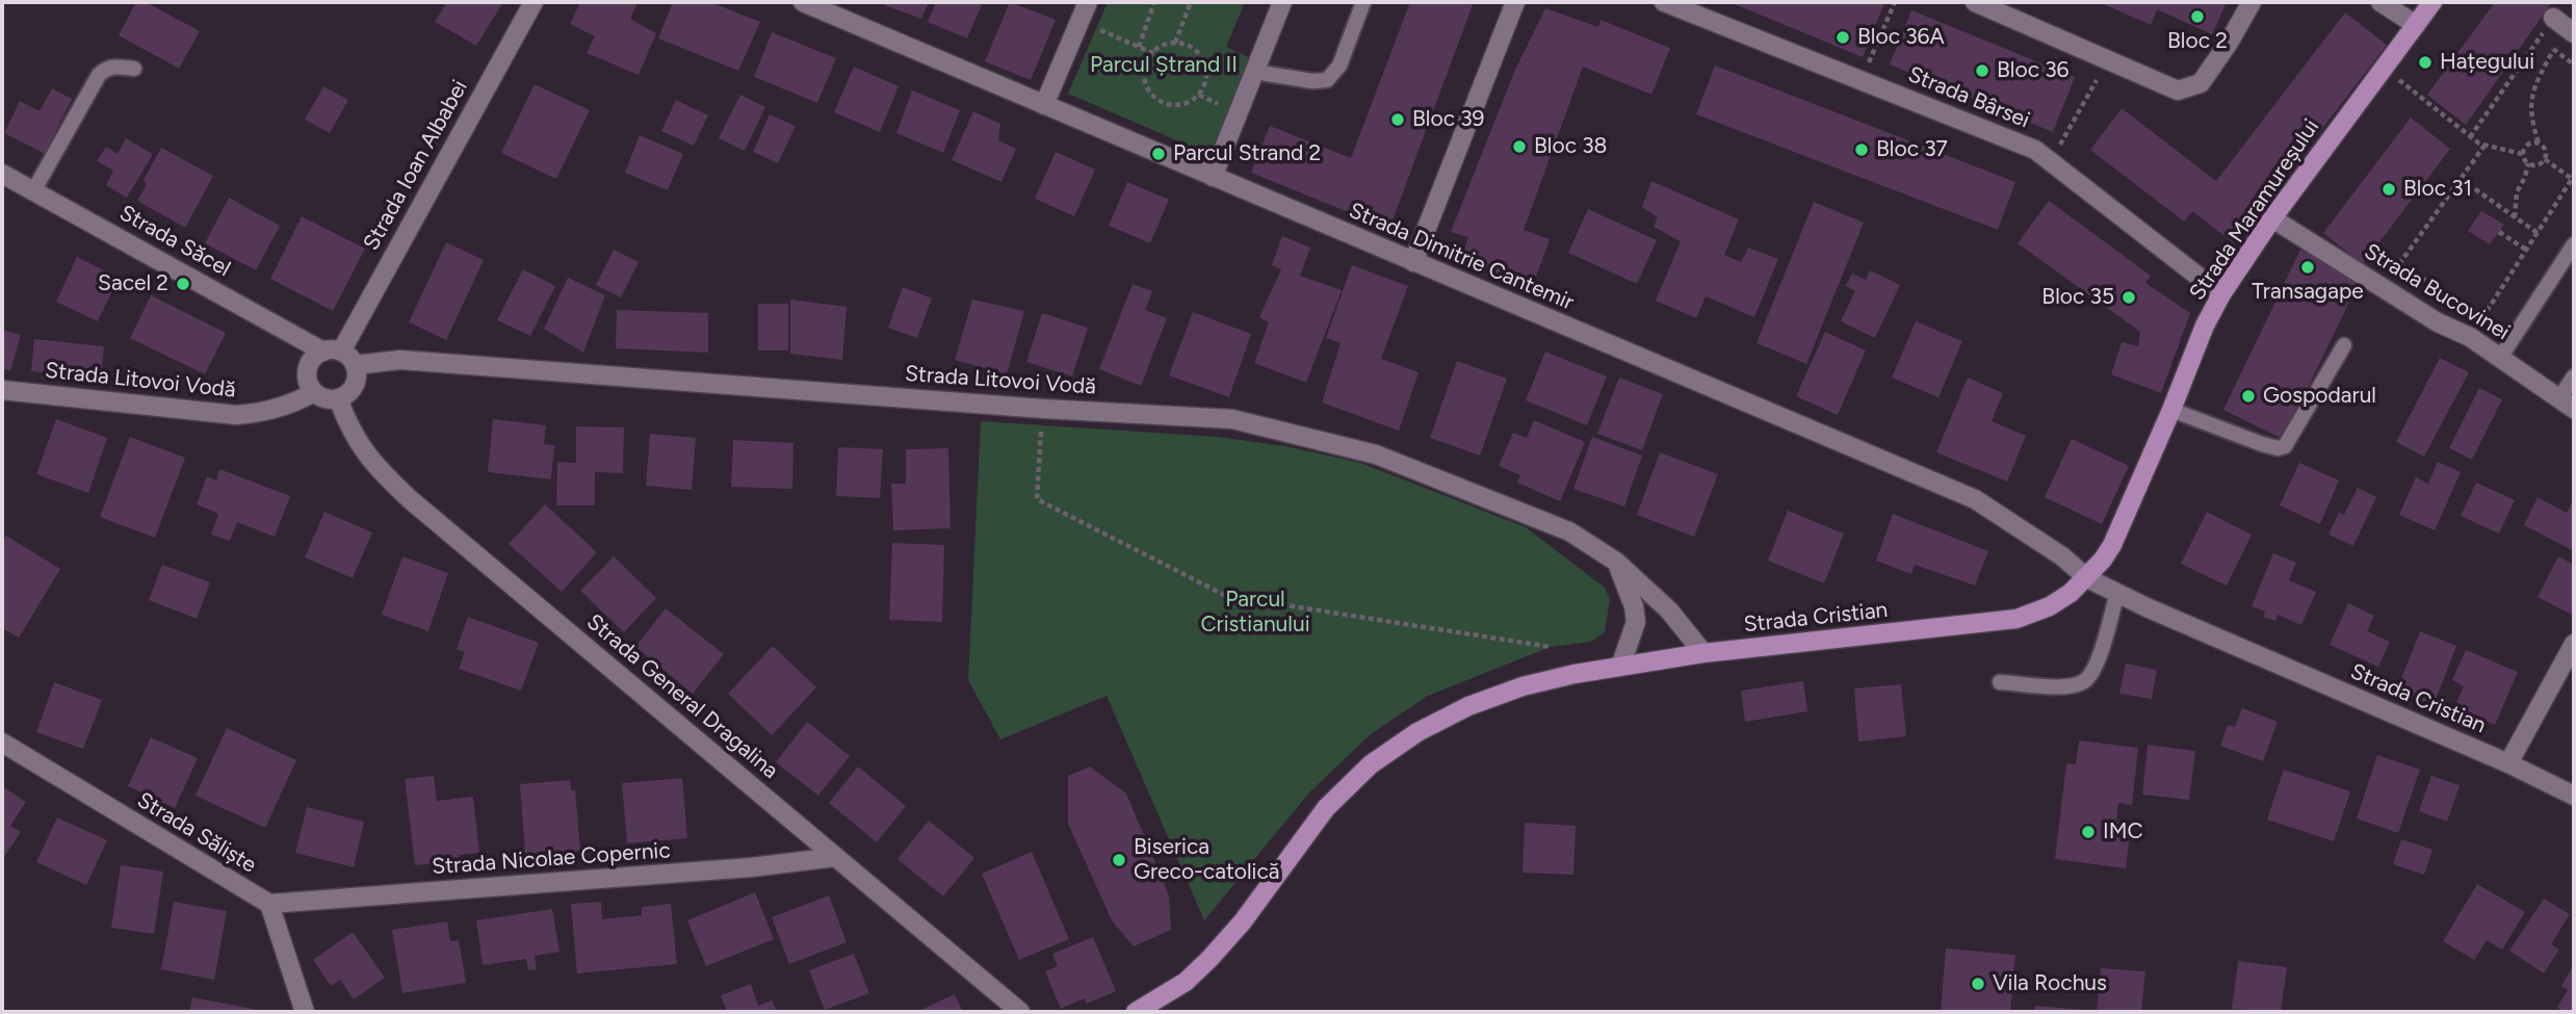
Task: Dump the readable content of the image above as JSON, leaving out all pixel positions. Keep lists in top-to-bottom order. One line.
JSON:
{"streets":{"main road":["Strada Maramureșului","Strada Cristian"],"street":["Strada Bârsei","Strada Ioan Albabei","Strada Săcel","Strada Dimitrie Cantemir","Strada Bucovinei","Strada Litovoi Vodă","Strada General Dragalina","Strada Săliște","Strada Nicolae Copernic"]},"crossings":[["Strada Bârsei","Strada Maramureșului"],["Strada Ioan Albabei","Strada Săcel"],["Strada Ioan Albabei","Strada Litovoi Vodă"],["Strada Ioan Albabei","Strada General Dragalina"],["Strada Maramureșului","Strada Dimitrie Cantemir"],["Strada Maramureșului","Strada Bucovinei"],["Strada Maramureșului","Strada Cristian"],["Strada Săcel","Strada Litovoi Vodă"],["Strada Săcel","Strada General Dragalina"],["Strada Dimitrie Cantemir","Strada Cristian"],["Strada Litovoi Vodă","Strada Cristian"],["Strada Litovoi Vodă","Strada General Dragalina"],["Strada General Dragalina","Strada Nicolae Copernic"],["Strada Săliște","Strada Nicolae Copernic"]],"parks":["Parcul Ștrand II","Parcul Cristianului"],"places":["Bloc 2","Bloc 36A","Hațegului","Bloc 36","Bloc 39","Bloc 38","Bloc 37","Parcul Strand 2","Bloc 31","Transagape","Sacel 2","Bloc 35","Gospodarul","IMC","Biserica Greco-catolică","Vila Rochus"]}
